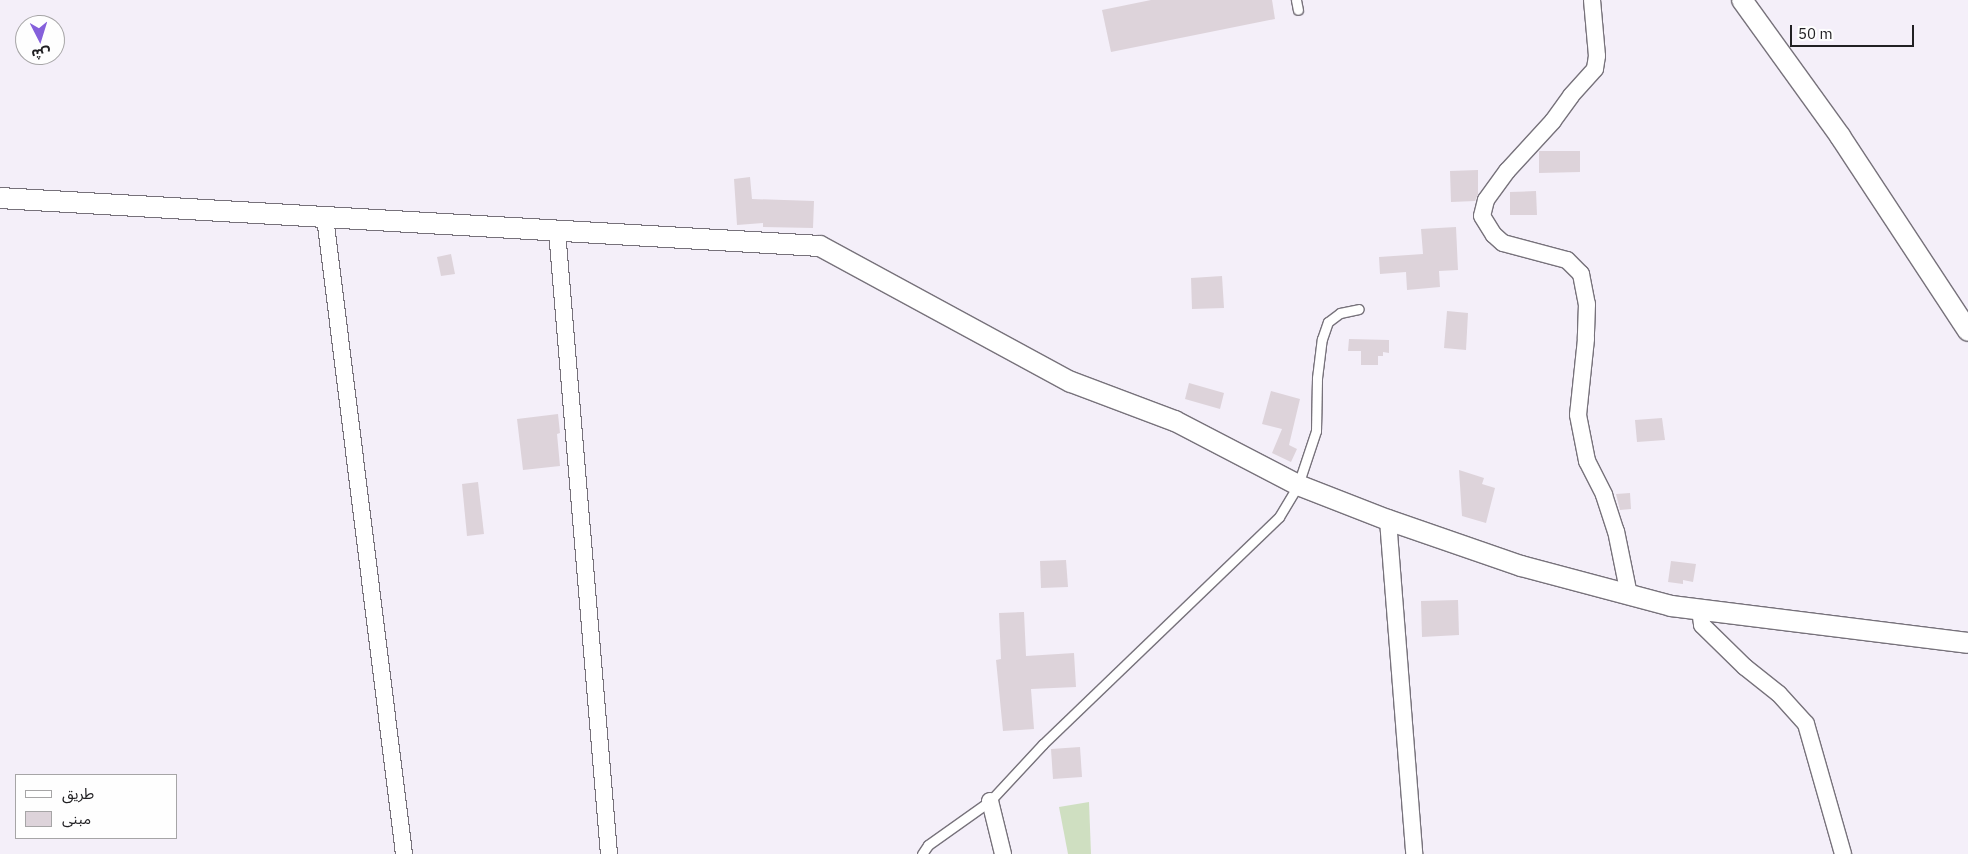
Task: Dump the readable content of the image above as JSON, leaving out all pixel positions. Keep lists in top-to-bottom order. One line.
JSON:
{"legend":["طريق","مبنى"],"scale_bar":"50 m","north":"bottom"}
